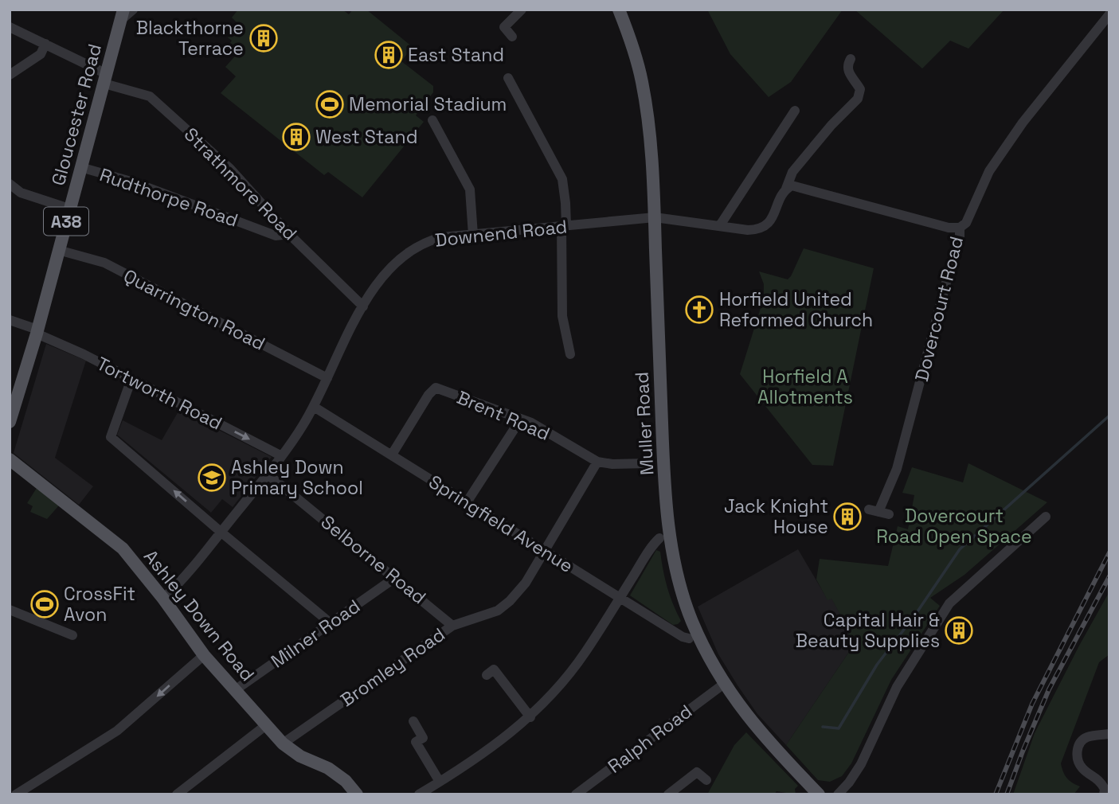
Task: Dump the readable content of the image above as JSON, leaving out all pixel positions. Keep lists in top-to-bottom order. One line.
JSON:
{"streets":{"main road":["Gloucester Road","A38","Muller Road","Ashley Down Road"],"street":["Strathmore Road","Rudthorpe Road","Downend Road","Dovercourt Road","Quarrington Road","Tortworth Road","Brent Road","Springfield Avenue","Selborne Road","Milner Road","Bromley Road","Ralph Road"]},"crossings":[["Gloucester Road","Strathmore Road"],["Gloucester Road","Rudthorpe Road"],["Gloucester Road","Quarrington Road"],["Gloucester Road","Tortworth Road"],["Strathmore Road","Rudthorpe Road"],["Strathmore Road","Downend Road"],["Downend Road","Quarrington Road"],["Downend Road","Tortworth Road"],["Downend Road","Muller Road"],["Downend Road","Springfield Avenue"],["Downend Road","Selborne Road"],["Downend Road","Ashley Down Road"],["Brent Road","Muller Road"],["Brent Road","Springfield Avenue"],["Brent Road","Bromley Road"],["Muller Road","Ralph Road"],["Springfield Avenue","Bromley Road"],["Selborne Road","Milner Road"],["Selborne Road","Bromley Road"],["Ashley Down Road","Milner Road"],["Ashley Down Road","Bromley Road"]],"one_way":["Tortworth Road"],"parks":["Horfield A Allotments","Dovercourt Road Open Space"],"places":{"building":["Blackthorne Terrace","East Stand","West Stand","Jack Knight House","Capital Hair & Beauty Supplies"],"sports":["Memorial Stadium","CrossFit Avon"],"church":["Horfield United Reformed Church"],"school or university":["Ashley Down Primary School"]}}
